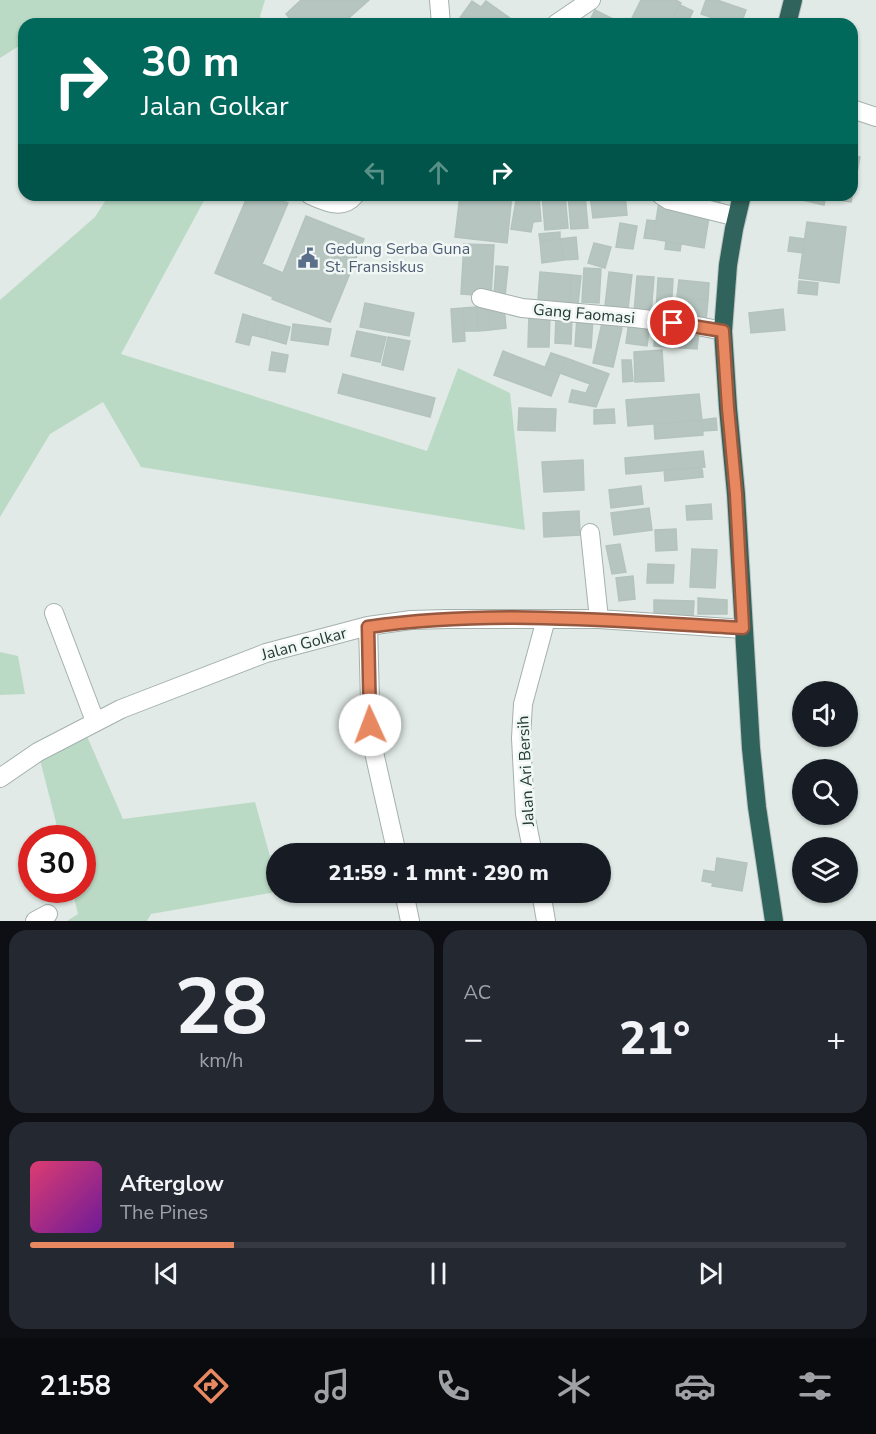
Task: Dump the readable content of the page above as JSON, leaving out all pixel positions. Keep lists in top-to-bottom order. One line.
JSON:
{"streets":{"street":["Gang Faomasi","Jalan Golkar","Jalan Ari Bersih"]},"crossings":[["Jalan Golkar","Jalan Ari Bersih"]],"places":{"public building":["Gedung Serba Guna St. Fransiskus"]},"page":{"turn":["30 m","Jalan Golkar"],"limit":"30","trip":"21:59 · 1 mnt · 290 m","tile":[["28","km/h"],"AC"],"heat":["−","21°","+"],"song":["Afterglow","The Pines"],"tabs":"21:58"}}
